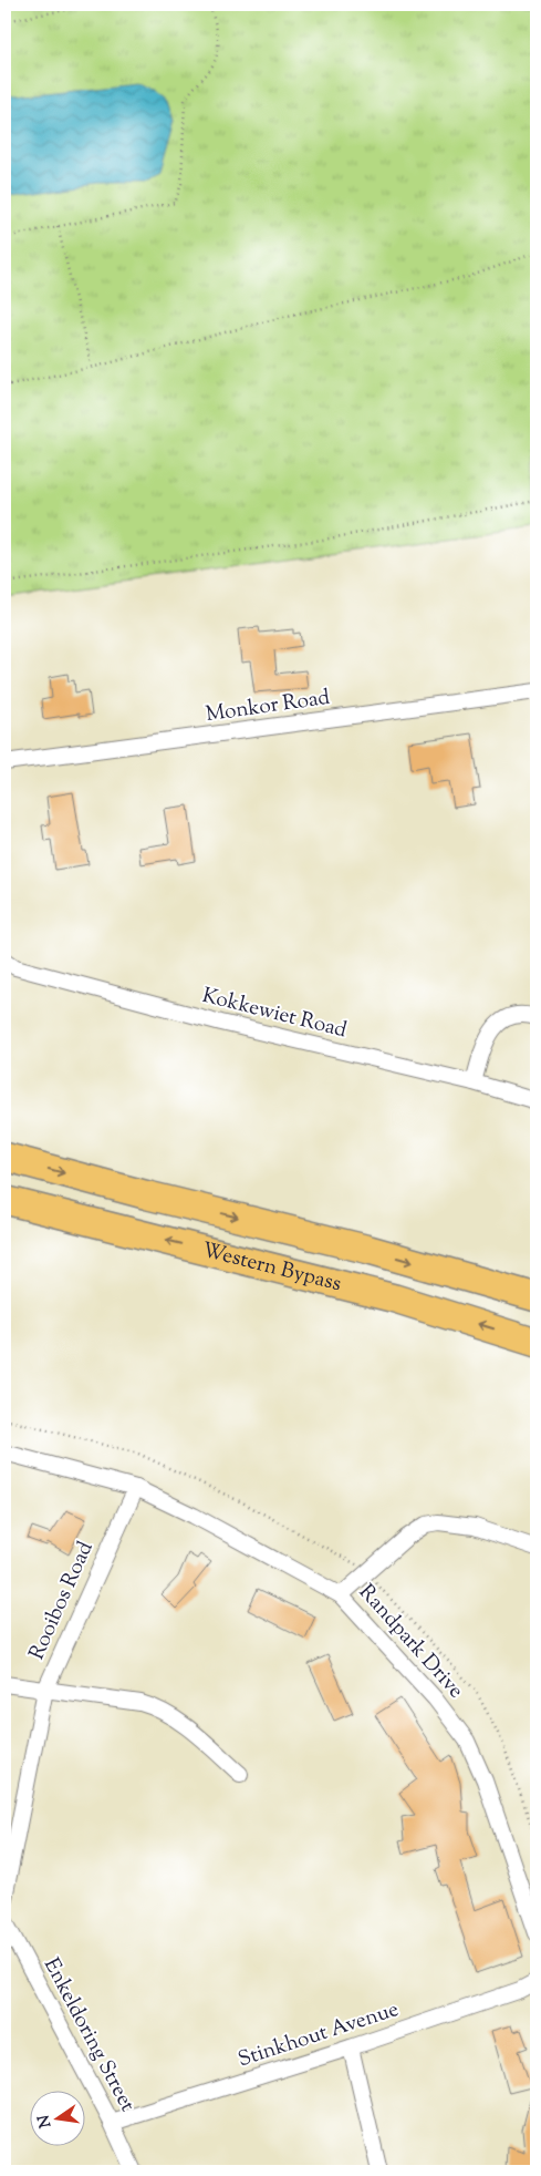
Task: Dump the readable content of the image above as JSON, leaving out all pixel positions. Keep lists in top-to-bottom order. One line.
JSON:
{"streets":{"highway":["Western Bypass"],"street":["Monkor Road","Kokkewiet Road","Rooibos Road","Randpark Drive","Enkeldoring Street","Stinkhout Avenue"]},"crossings":[["Rooibos Road","Randpark Drive"],["Enkeldoring Street","Stinkhout Avenue"]],"north":"left"}
